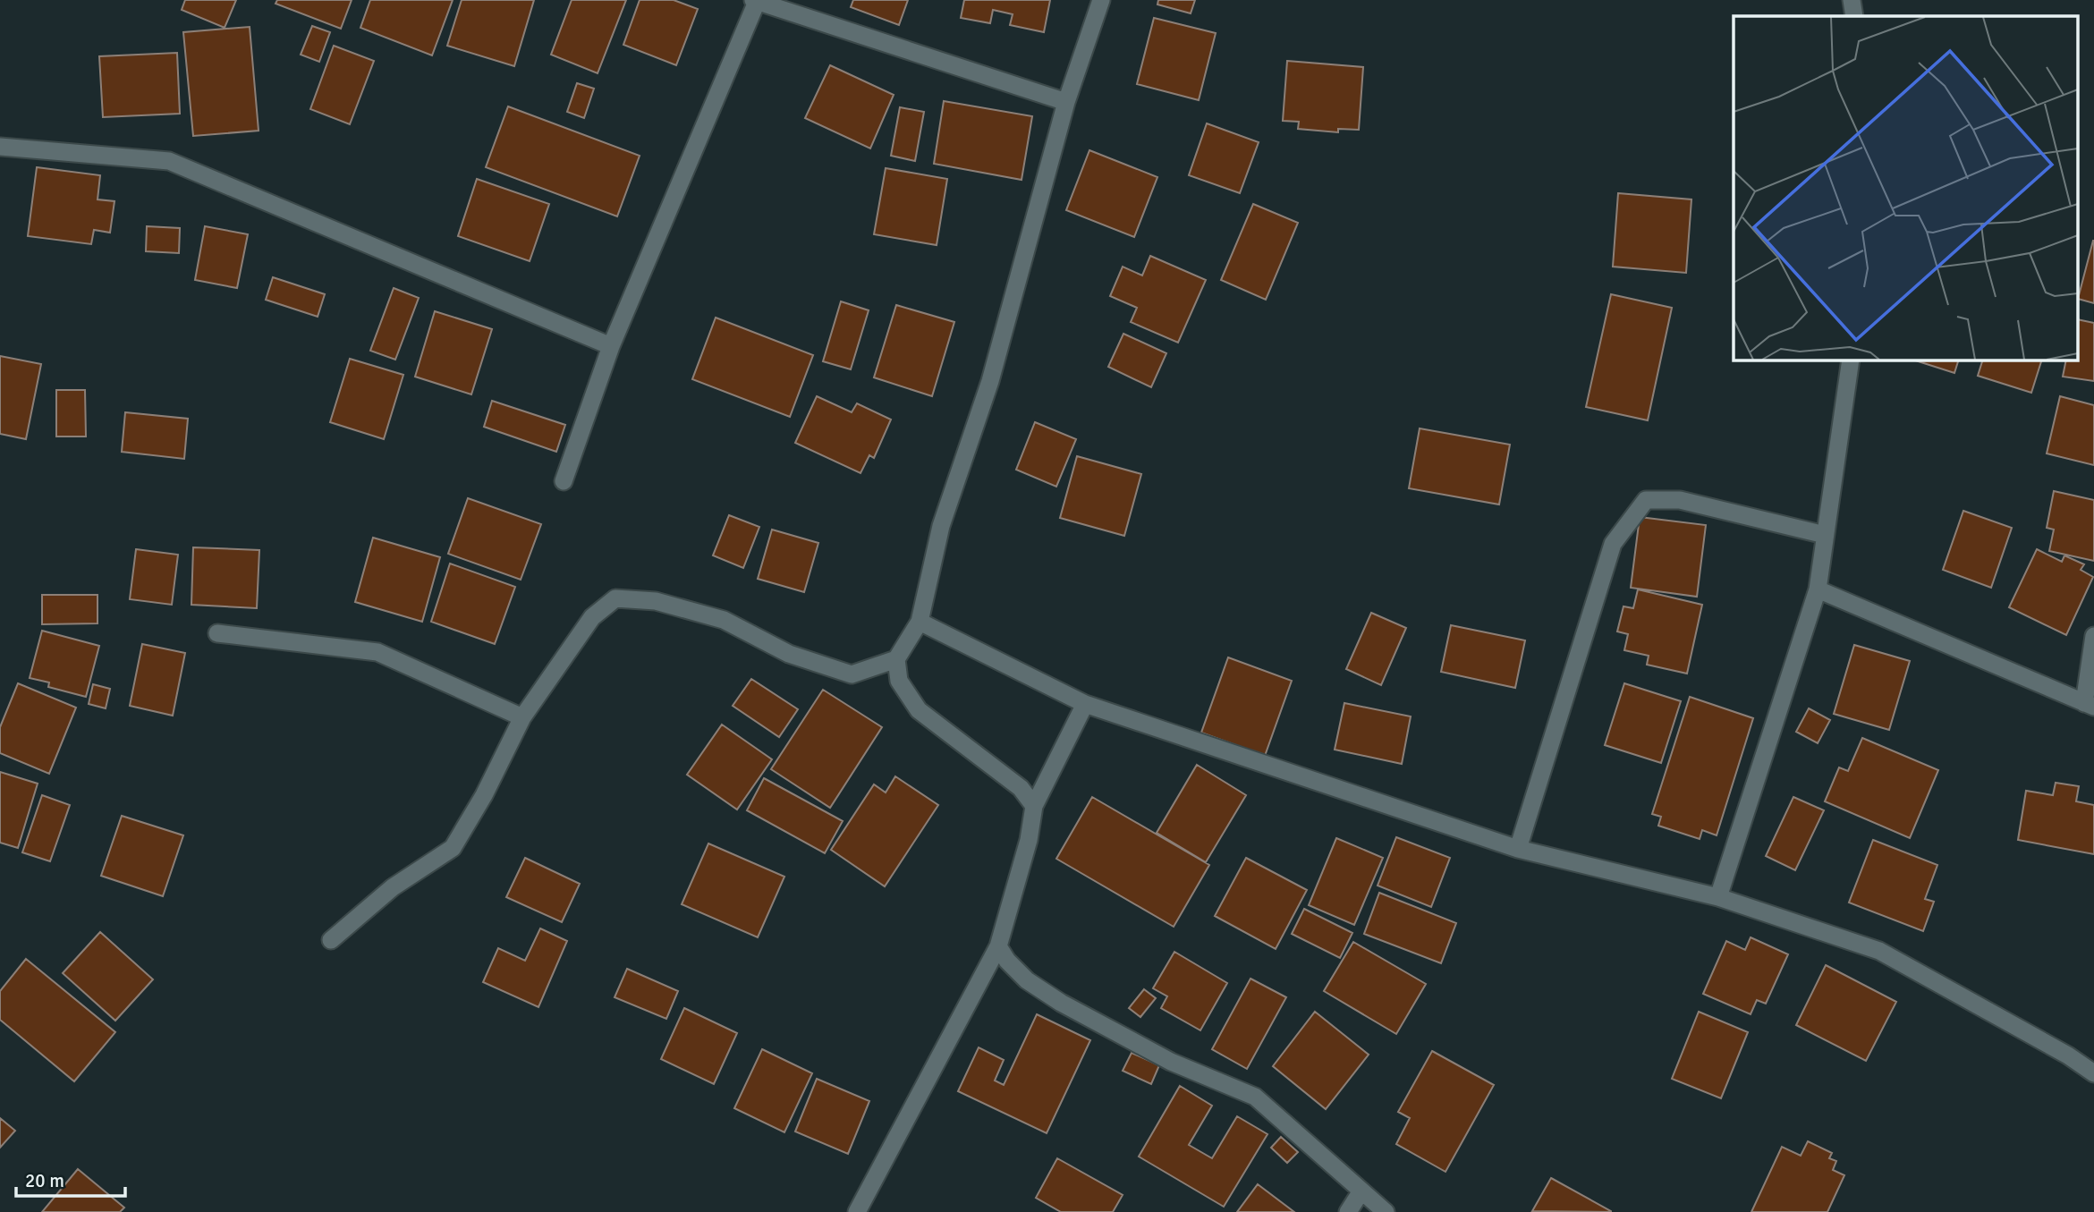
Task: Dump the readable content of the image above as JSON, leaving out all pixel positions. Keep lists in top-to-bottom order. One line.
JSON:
{"scale_bar":"20 m"}
